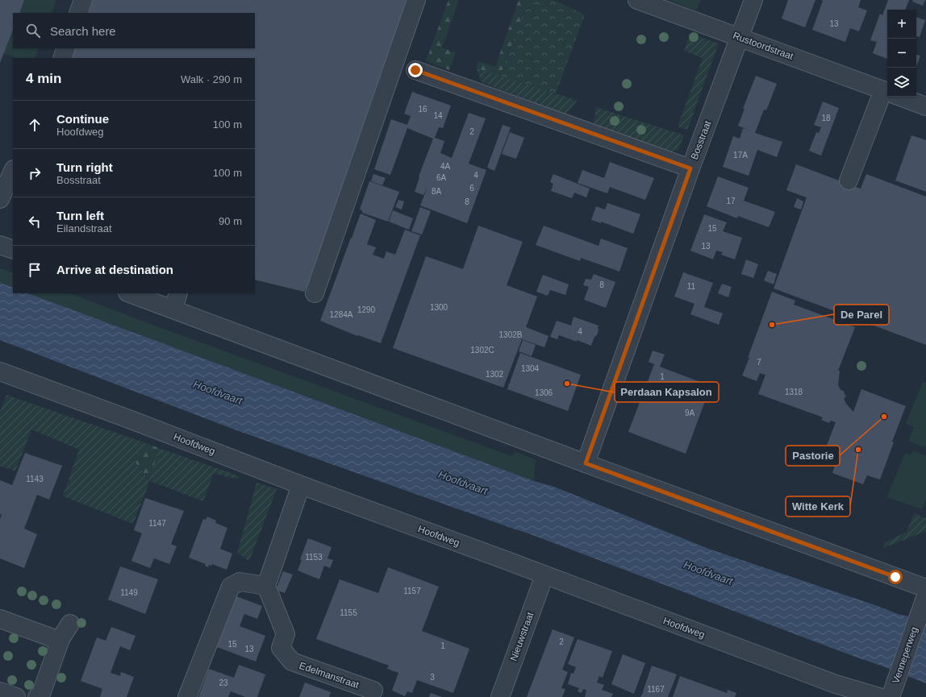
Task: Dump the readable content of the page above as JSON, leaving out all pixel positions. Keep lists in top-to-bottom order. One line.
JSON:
{"streets":{"street":["Rustoordstraat","Bosstraat","Hoofdweg","Nieuwstraat","Venneperweg","Edelmanstraat"]},"crossings":[["Rustoordstraat","Bosstraat"],["Hoofdweg","Nieuwstraat"]],"water":["Hoofdvaart"],"places":["De Parel","Perdaan Kapsalon","Pastorie","Witte Kerk"],"house_numbers":["13","16","14","18","2","17A","4A","4","6A","6","8A","17","8","15","13","8","11","1300","1290","1284A","4","1302B","1302C","7","1304","1302","1","1318","1306","9A","1143","1147","1153","1157","1149","1155","2","15","1","13","3","23","1167"],"page":{"map_buttons":["+","−"],"search":"Search here","heading":["4 min","Walk · 290 m"],"list":[["Continue","Hoofdweg","100 m"],["Turn right","Bosstraat","100 m"],["Turn left","Eilandstraat","90 m"],"Arrive at destination"]}}
